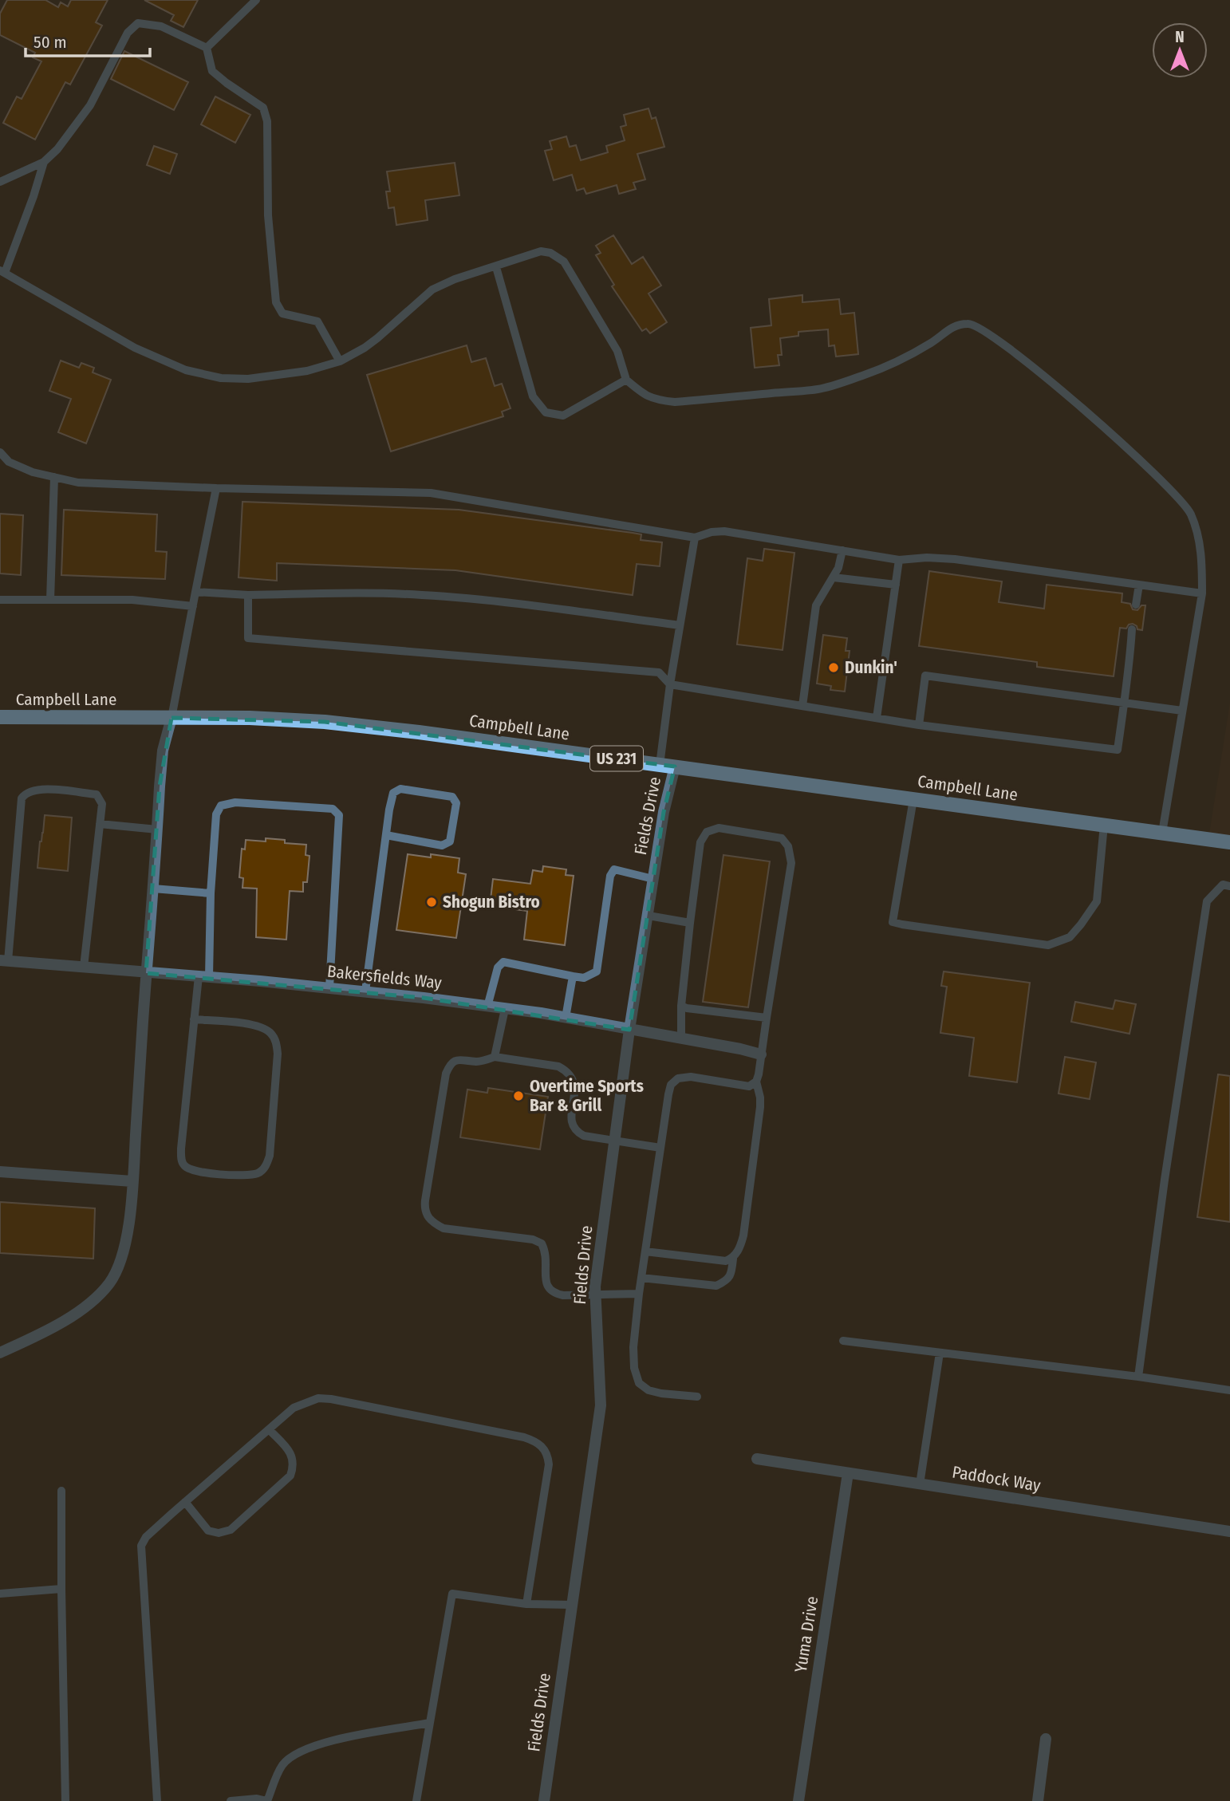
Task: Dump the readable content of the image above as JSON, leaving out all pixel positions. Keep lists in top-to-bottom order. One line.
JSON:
{"streets":{"main road":["Campbell Lane","US 231"],"street":["Fields Drive","Bakersfields Way","Paddock Way","Yuma Drive"]},"crossings":[["Campbell Lane","Fields Drive"],["Fields Drive","Bakersfields Way"],["Paddock Way","Yuma Drive"]],"places":["Dunkin'","Shogun Bistro","Overtime Sports Bar & Grill"],"scale_bar":"50 m","north":"top"}
